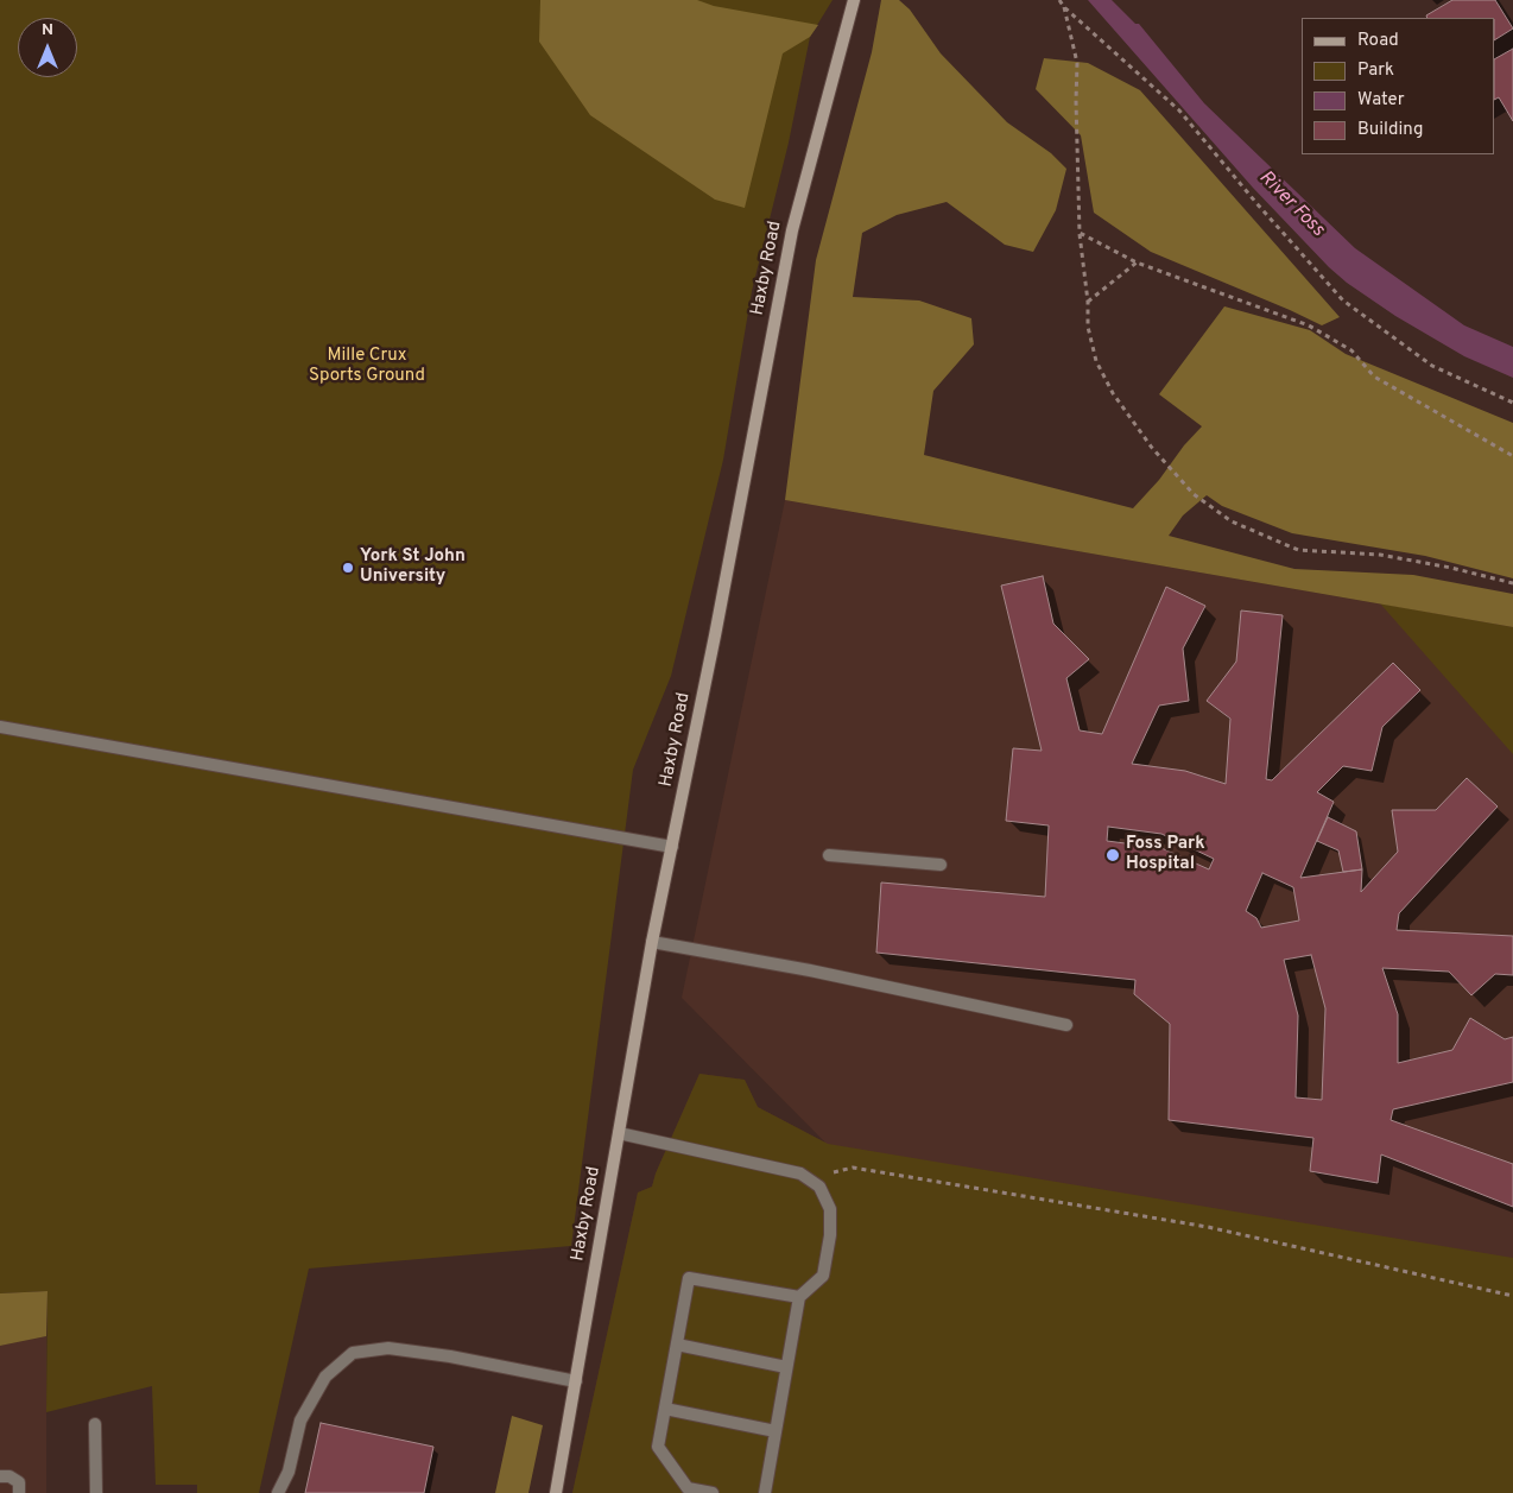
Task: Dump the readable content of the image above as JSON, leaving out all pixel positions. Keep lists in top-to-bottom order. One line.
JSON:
{"streets":{"street":["Haxby Road"]},"water":["River Foss"],"parks":["Mille Crux Sports Ground"],"places":["York St John University","Foss Park Hospital"],"legend":["Road","Park","Water","Building"],"north":"top"}
